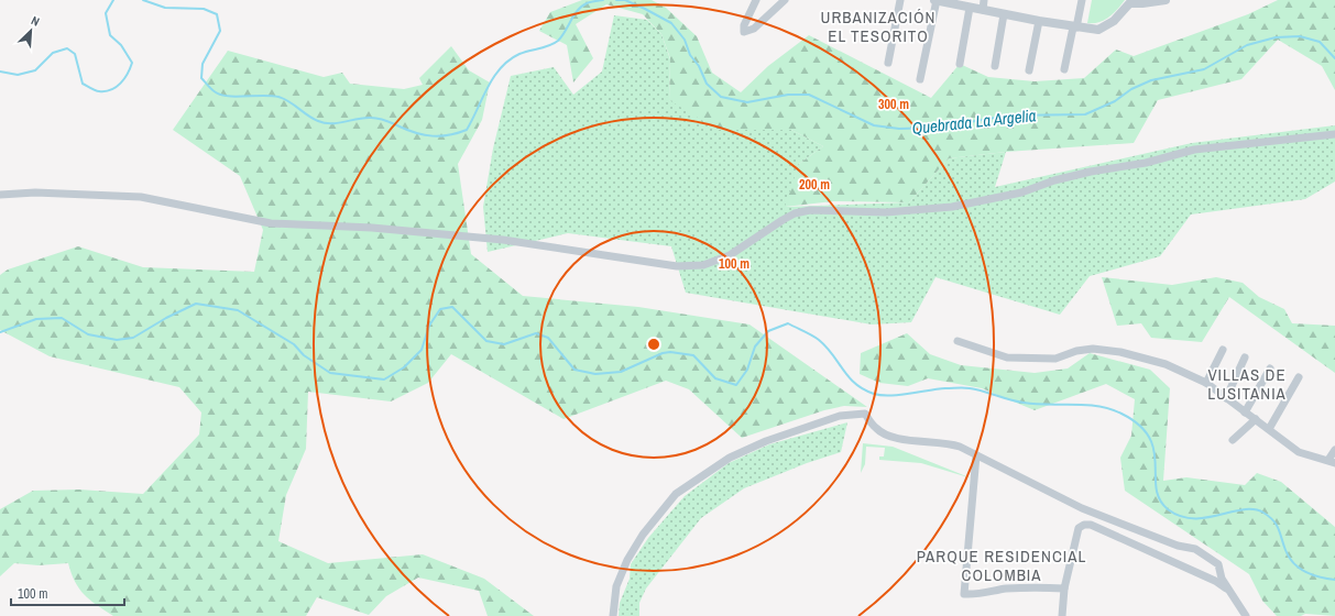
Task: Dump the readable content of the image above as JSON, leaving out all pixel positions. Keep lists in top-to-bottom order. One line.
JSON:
{"districts":["URBANIZACIÓN EL TESORITO","VILLAS DE LUSITANIA","PARQUE RESIDENCIAL COLOMBIA"],"water":["Quebrada La Argelia"],"scale_bar":"100 m","north":"top right","rings":["300 m","200 m","100 m"]}
